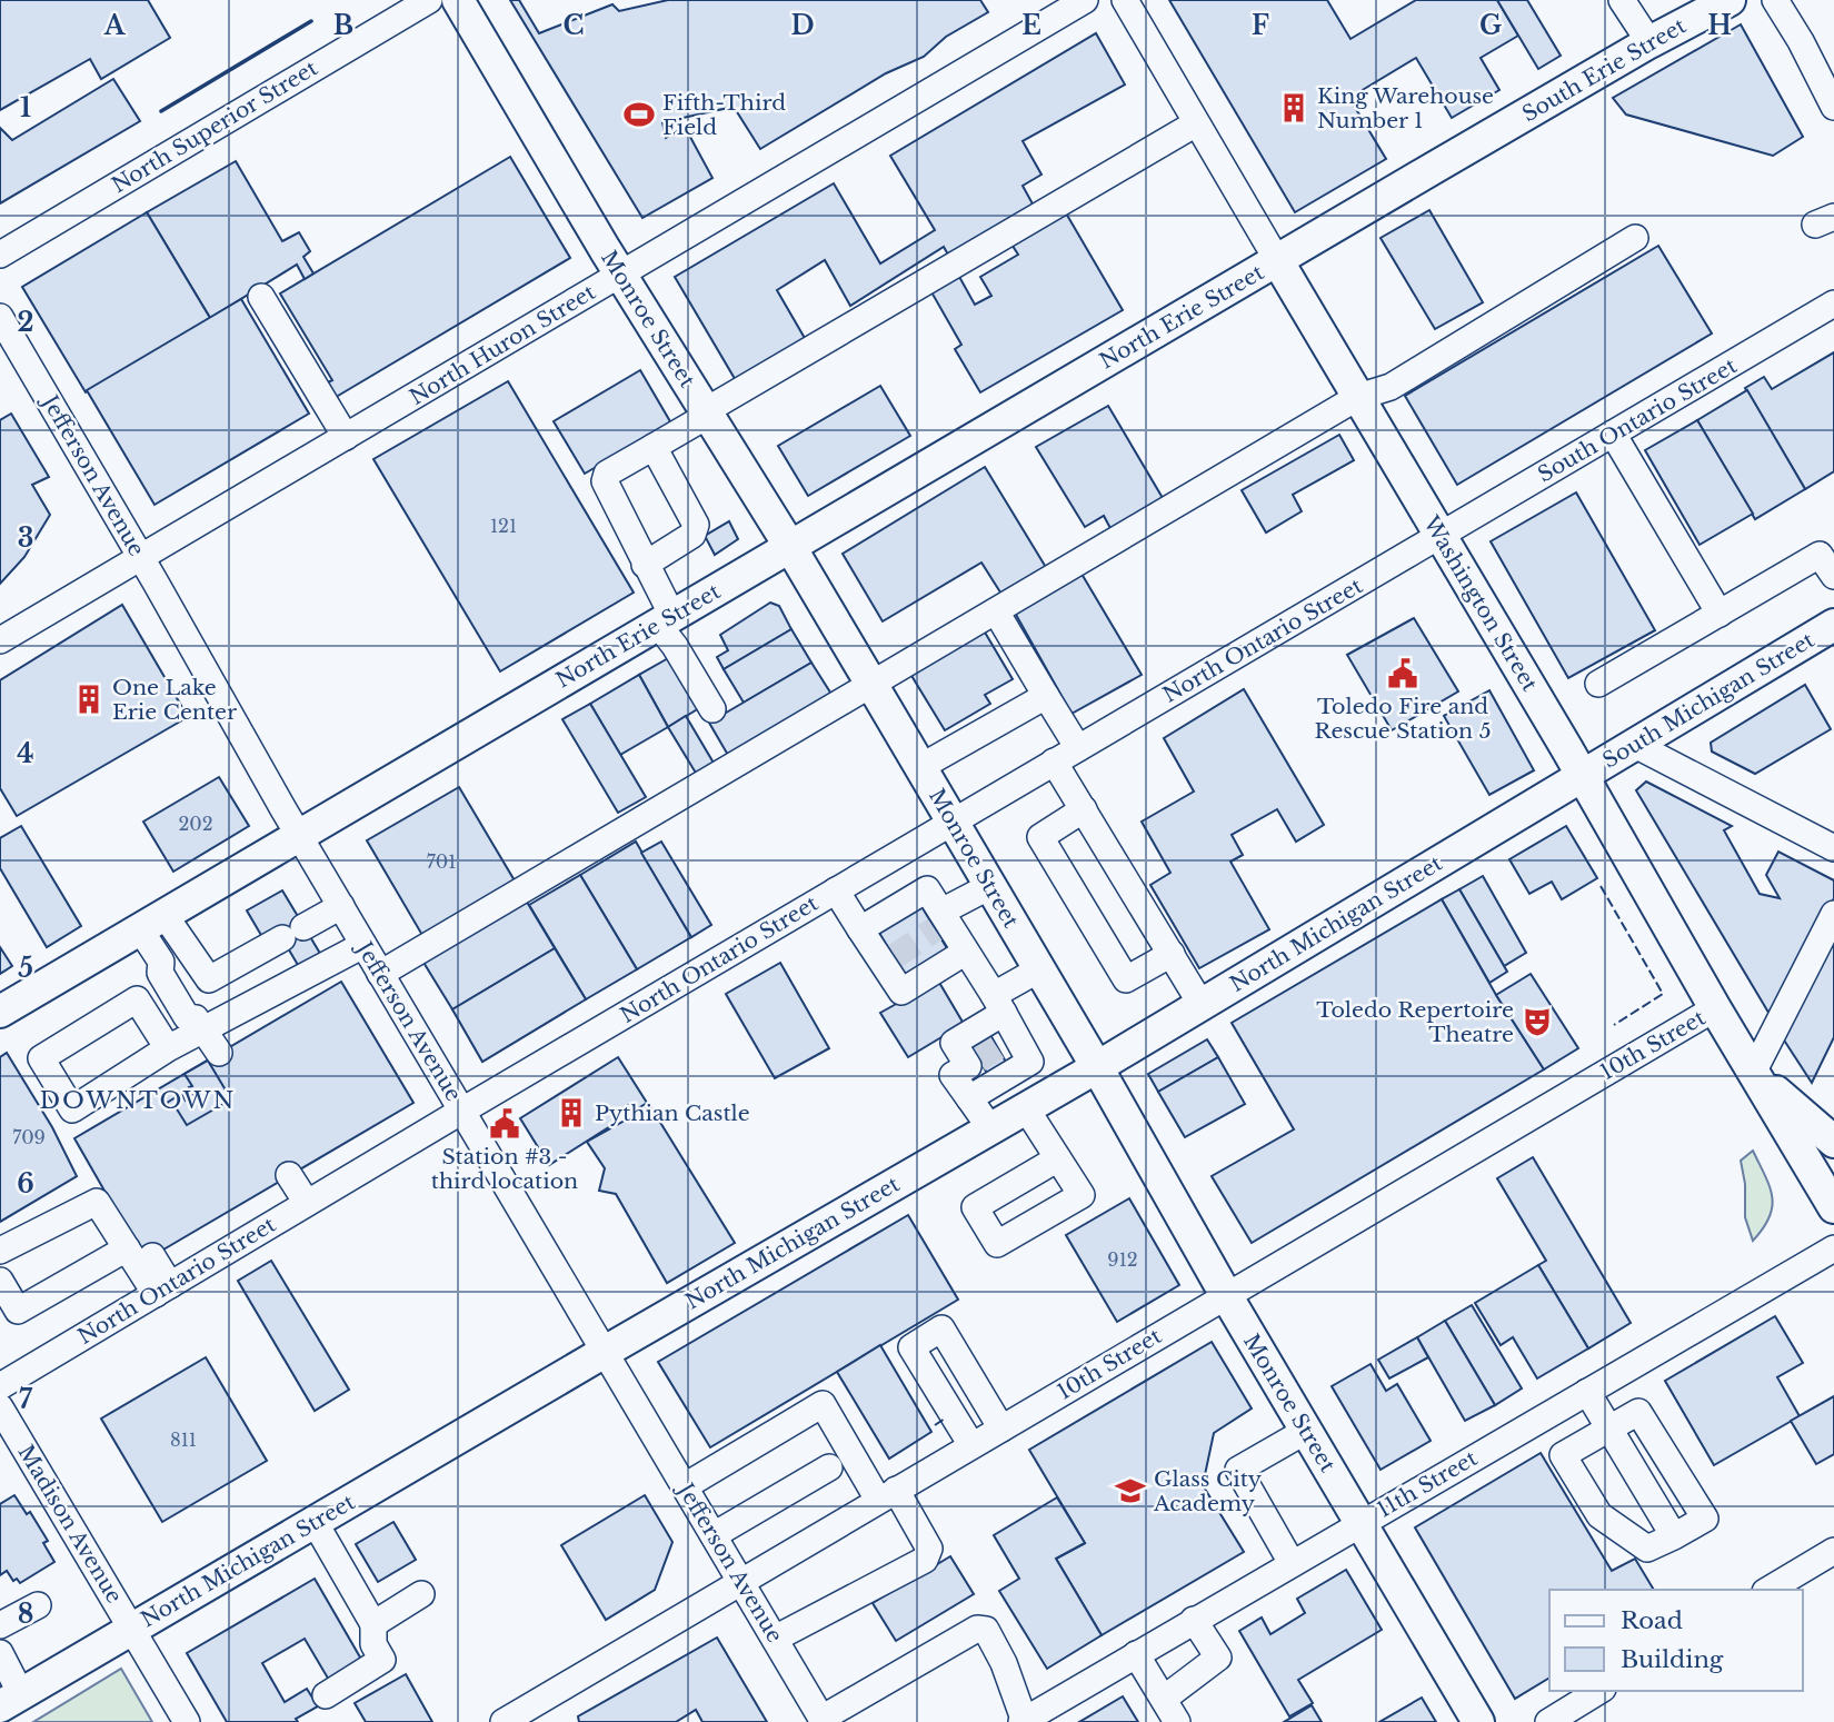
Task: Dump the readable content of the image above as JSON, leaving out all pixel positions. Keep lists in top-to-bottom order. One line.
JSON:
{"streets":{"main road":["South Erie Street","North Erie Street","Monroe Street","Washington Street","South Michigan Street","North Michigan Street"],"street":["North Superior Street","North Huron Street","South Ontario Street","Jefferson Avenue","North Ontario Street","10th Street","11th Street","Madison Avenue"]},"crossings":[["South Erie Street","North Erie Street"],["South Erie Street","Washington Street"],["North Erie Street","Monroe Street"],["North Erie Street","Jefferson Avenue"],["North Erie Street","Washington Street"],["Monroe Street","North Huron Street"],["Monroe Street","North Ontario Street"],["Monroe Street","North Michigan Street"],["Monroe Street","10th Street"],["Monroe Street","11th Street"],["North Huron Street","Jefferson Avenue"],["South Ontario Street","Washington Street"],["South Ontario Street","North Ontario Street"],["Jefferson Avenue","North Ontario Street"],["Jefferson Avenue","North Michigan Street"],["Jefferson Avenue","10th Street"],["Washington Street","North Ontario Street"],["Washington Street","South Michigan Street"],["Washington Street","North Michigan Street"],["Washington Street","10th Street"],["South Michigan Street","North Michigan Street"],["North Michigan Street","Madison Avenue"]],"districts":["DOWNTOWN"],"places":{"building":["King Warehouse Number 1","One Lake Erie Center","Pythian Castle"],"sports":["Fifth-Third Field"],"public building":["Toledo Fire and Rescue Station 5","Station #3 - third location"],"theatre":["Toledo Repertoire Theatre"],"school or university":["Glass City Academy"]},"house_numbers":["121","202","701","709","912","811"],"legend":["Road","Building"],"grid":{"columns":["A","B","C","D","E","F","G","H"],"rows":["1","2","3","4","5","6","7","8"]}}
